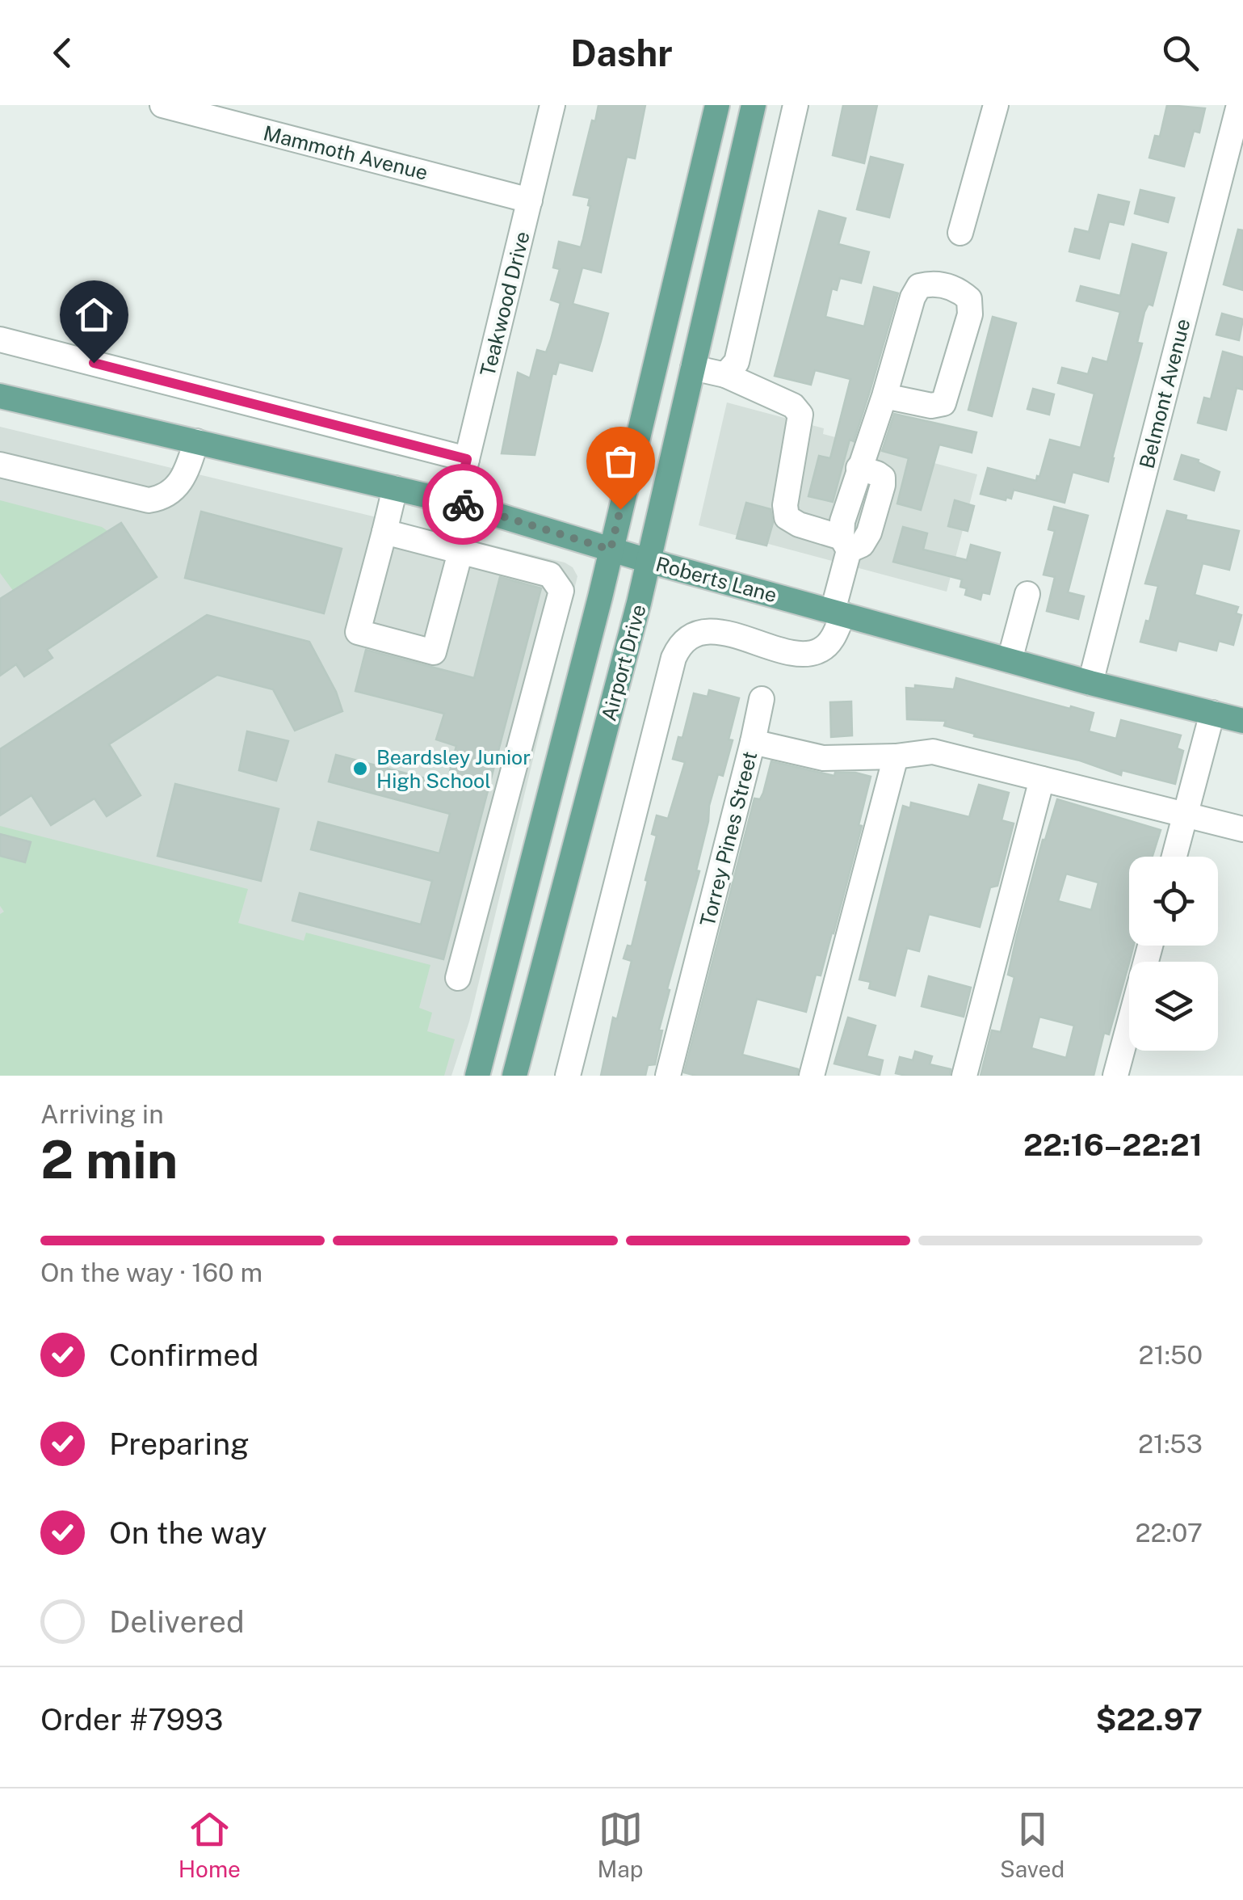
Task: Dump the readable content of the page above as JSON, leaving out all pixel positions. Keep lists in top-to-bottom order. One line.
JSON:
{"streets":{"main road":["Roberts Lane","Airport Drive"],"street":["Mammoth Avenue","Teakwood Drive","Belmont Avenue","Torrey Pines Street"]},"crossings":[["Mammoth Avenue","Teakwood Drive"],["Teakwood Drive","Roberts Lane"],["Belmont Avenue","Roberts Lane"],["Roberts Lane","Airport Drive"]],"places":["Beardsley Junior High School"],"page":{"header":"Dashr","heading":["2 min","Arriving in","22:16–22:21"],"panel":["Order #7993","$22.97"],"bar":"On the way · 160 m","list":[["Confirmed","21:50"],["Preparing","21:53"],["On the way","22:07"],"Delivered"],"tabs":["Home","Map","Saved"]}}
